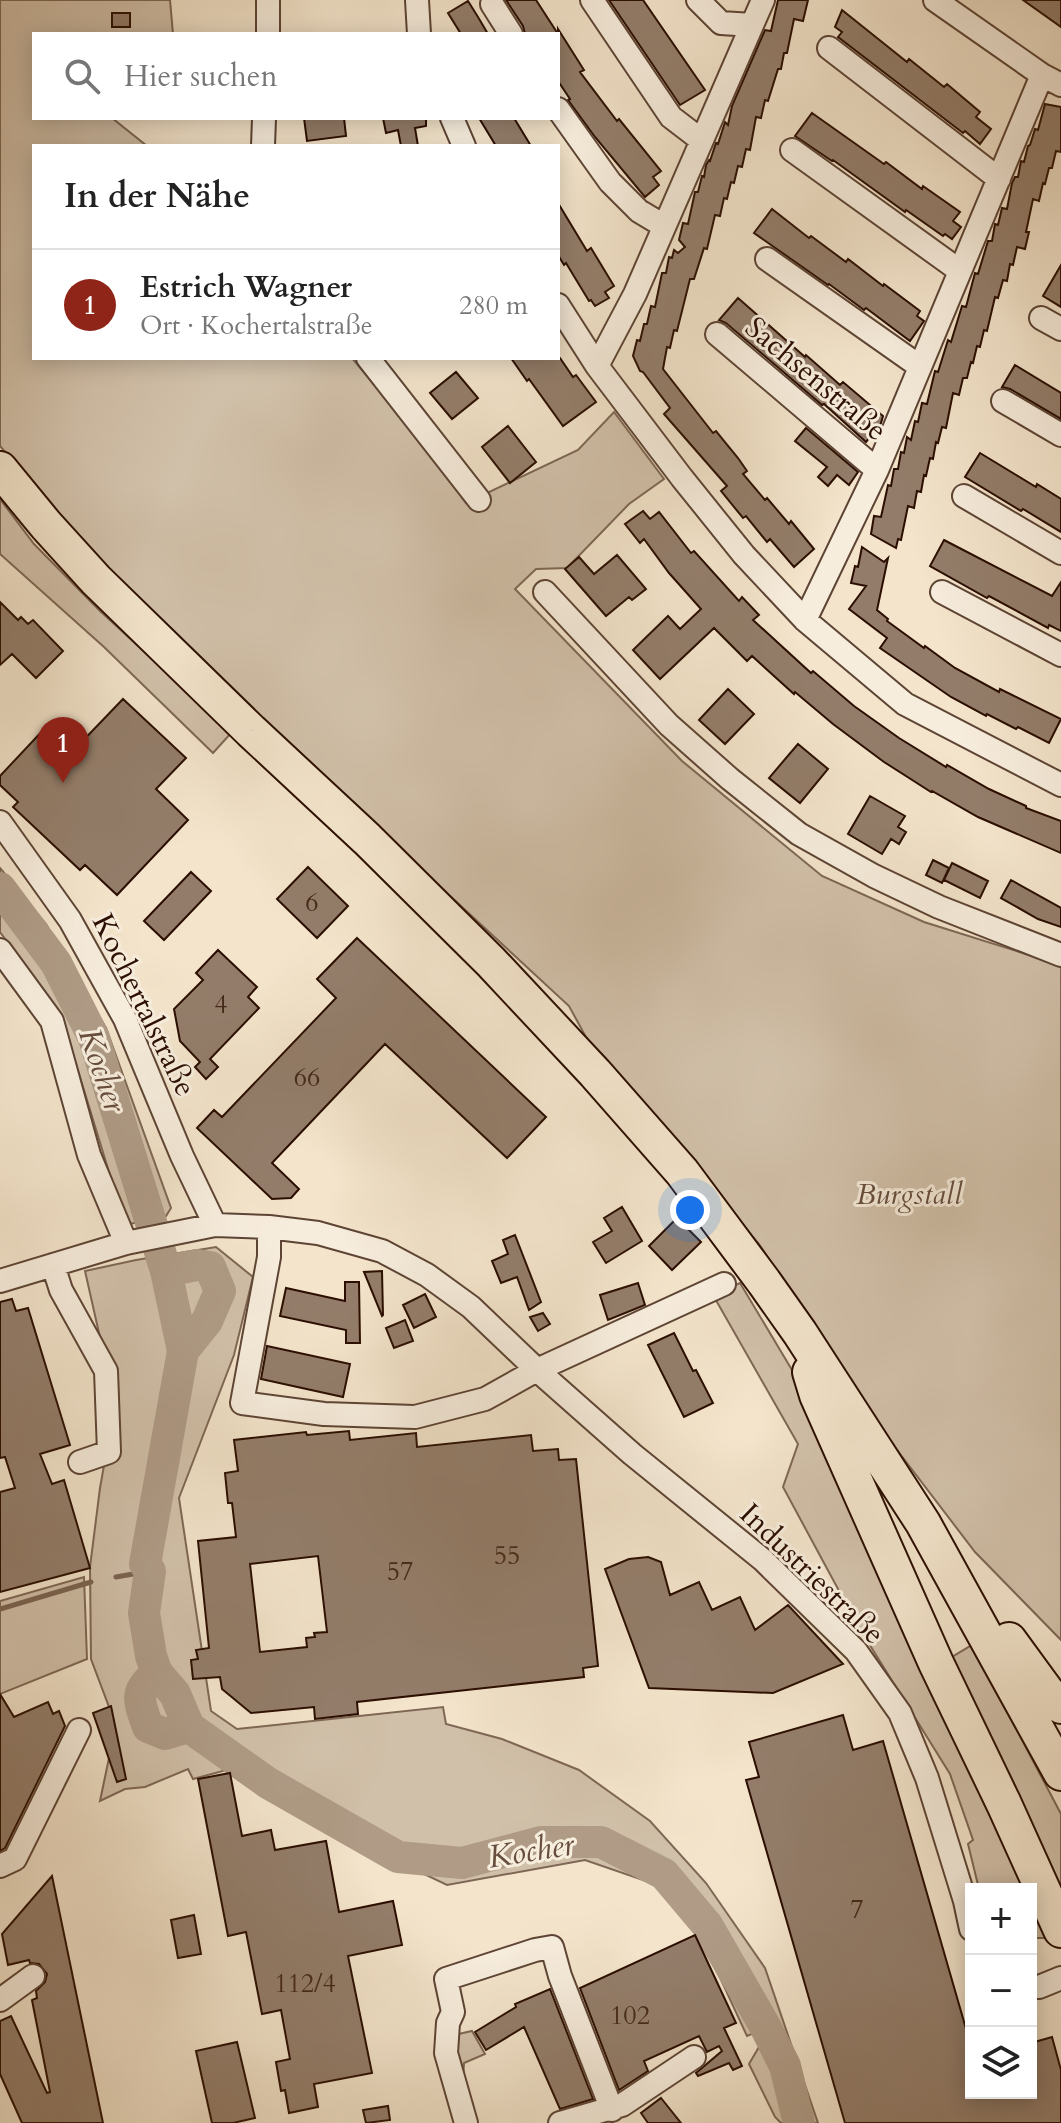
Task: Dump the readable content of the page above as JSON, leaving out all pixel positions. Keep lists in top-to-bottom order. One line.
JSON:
{"streets":{"street":["Sachsenstraße","Kochertalstraße","Industriestraße"]},"crossings":[["Kochertalstraße","Industriestraße"]],"water":["Kocher"],"parks":["Burgstall"],"house_numbers":["6","4","66","55","57","7","112/4","102"],"page":{"search":"Hier suchen","heading":"In der Nähe","list":[{"mark":"1","name":"Estrich Wagner","note":"Ort · Kochertalstraße","value":"280 m"}],"pins":"1","map_buttons":["+","−"]}}
